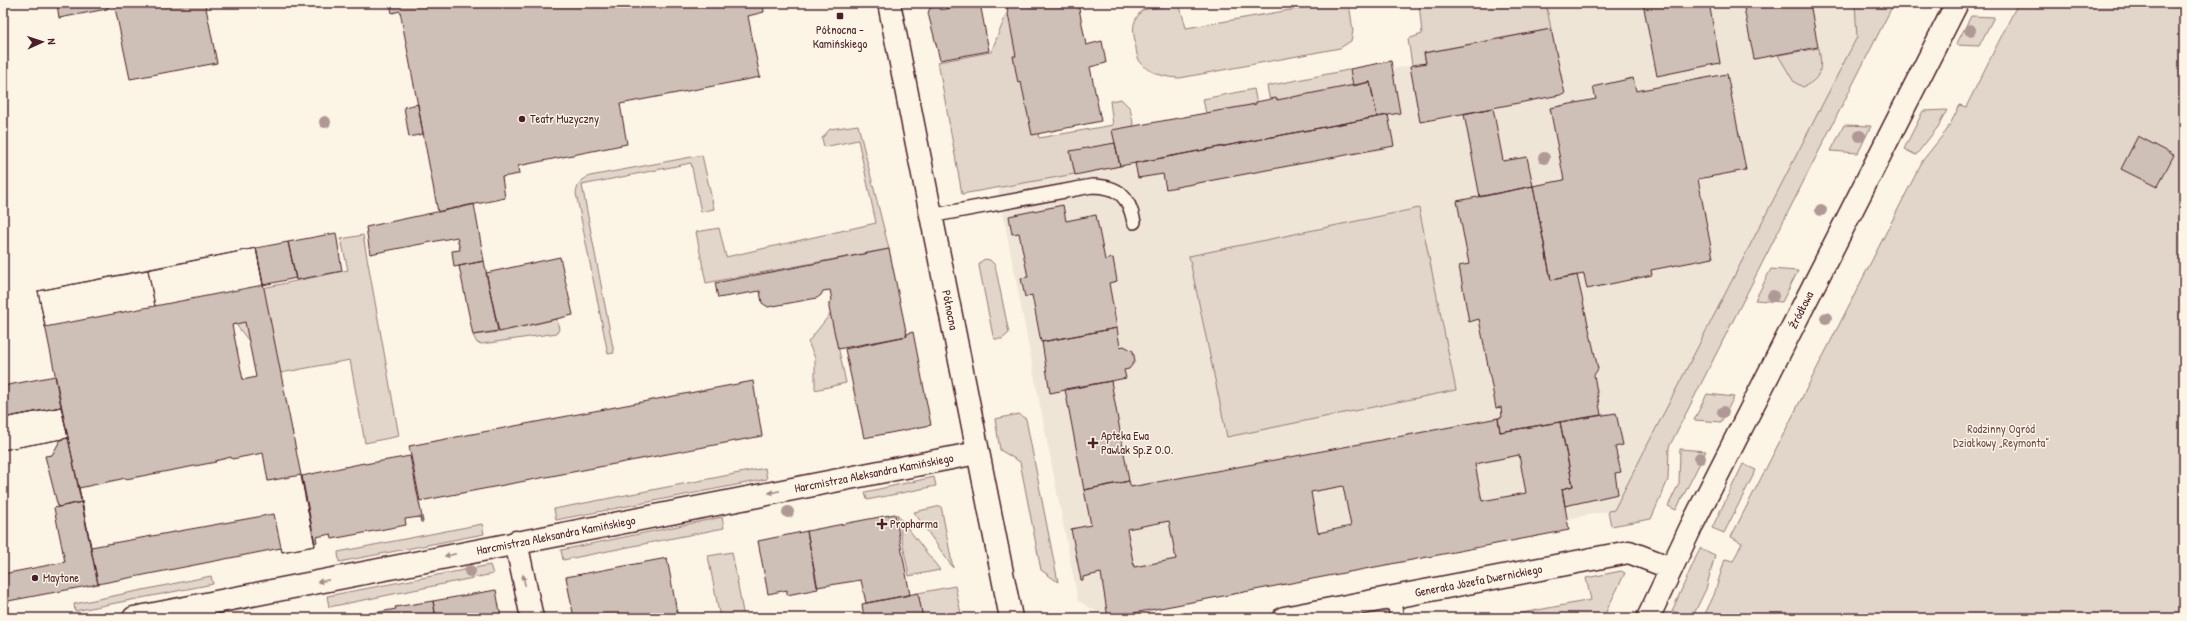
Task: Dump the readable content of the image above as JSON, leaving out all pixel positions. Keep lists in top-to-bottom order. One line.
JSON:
{"streets":{"street":["Źródłowa","Północna","Harcmistrza Aleksandra Kamińskiego","Generała Józefa Dwernickiego"]},"crossings":[["Źródłowa","Generała Józefa Dwernickiego"],["Północna","Harcmistrza Aleksandra Kamińskiego"]],"one_way":["Harcmistrza Aleksandra Kamińskiego"],"parks":["Rodzinny Ogród Działkowy „Reymonta”"],"places":{"transit":["Północna - Kamińskiego"],"other":["Teatr Muzyczny","Maytone"],"health":["Apteka Ewa Pawlak Sp.Z O.O.","Propharma"]},"north":"right"}
